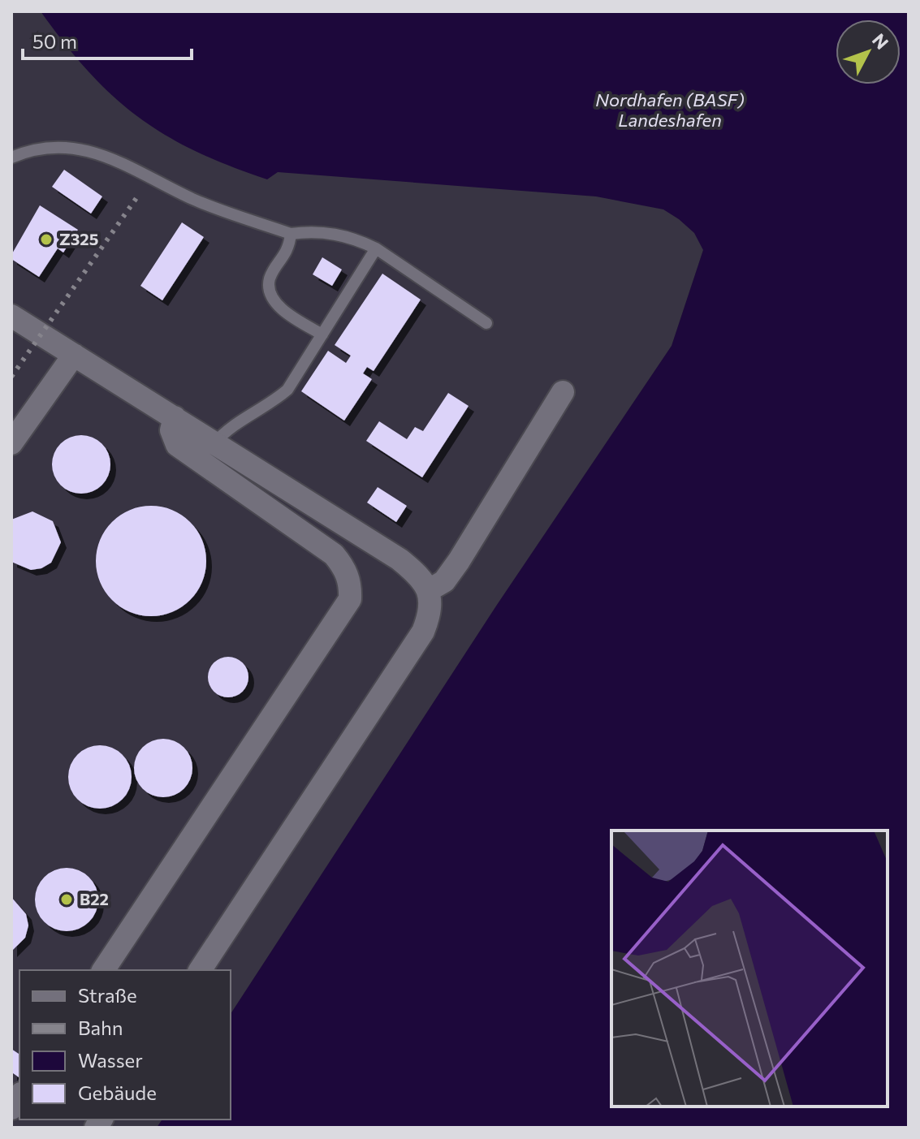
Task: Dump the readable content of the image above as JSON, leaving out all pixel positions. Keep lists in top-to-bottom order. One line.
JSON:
{"water":["Nordhafen (BASF) Landeshafen"],"places":["Z325","B22"],"legend":["Straße","Bahn","Wasser","Gebäude"],"scale_bar":"50 m","north":"top right"}
